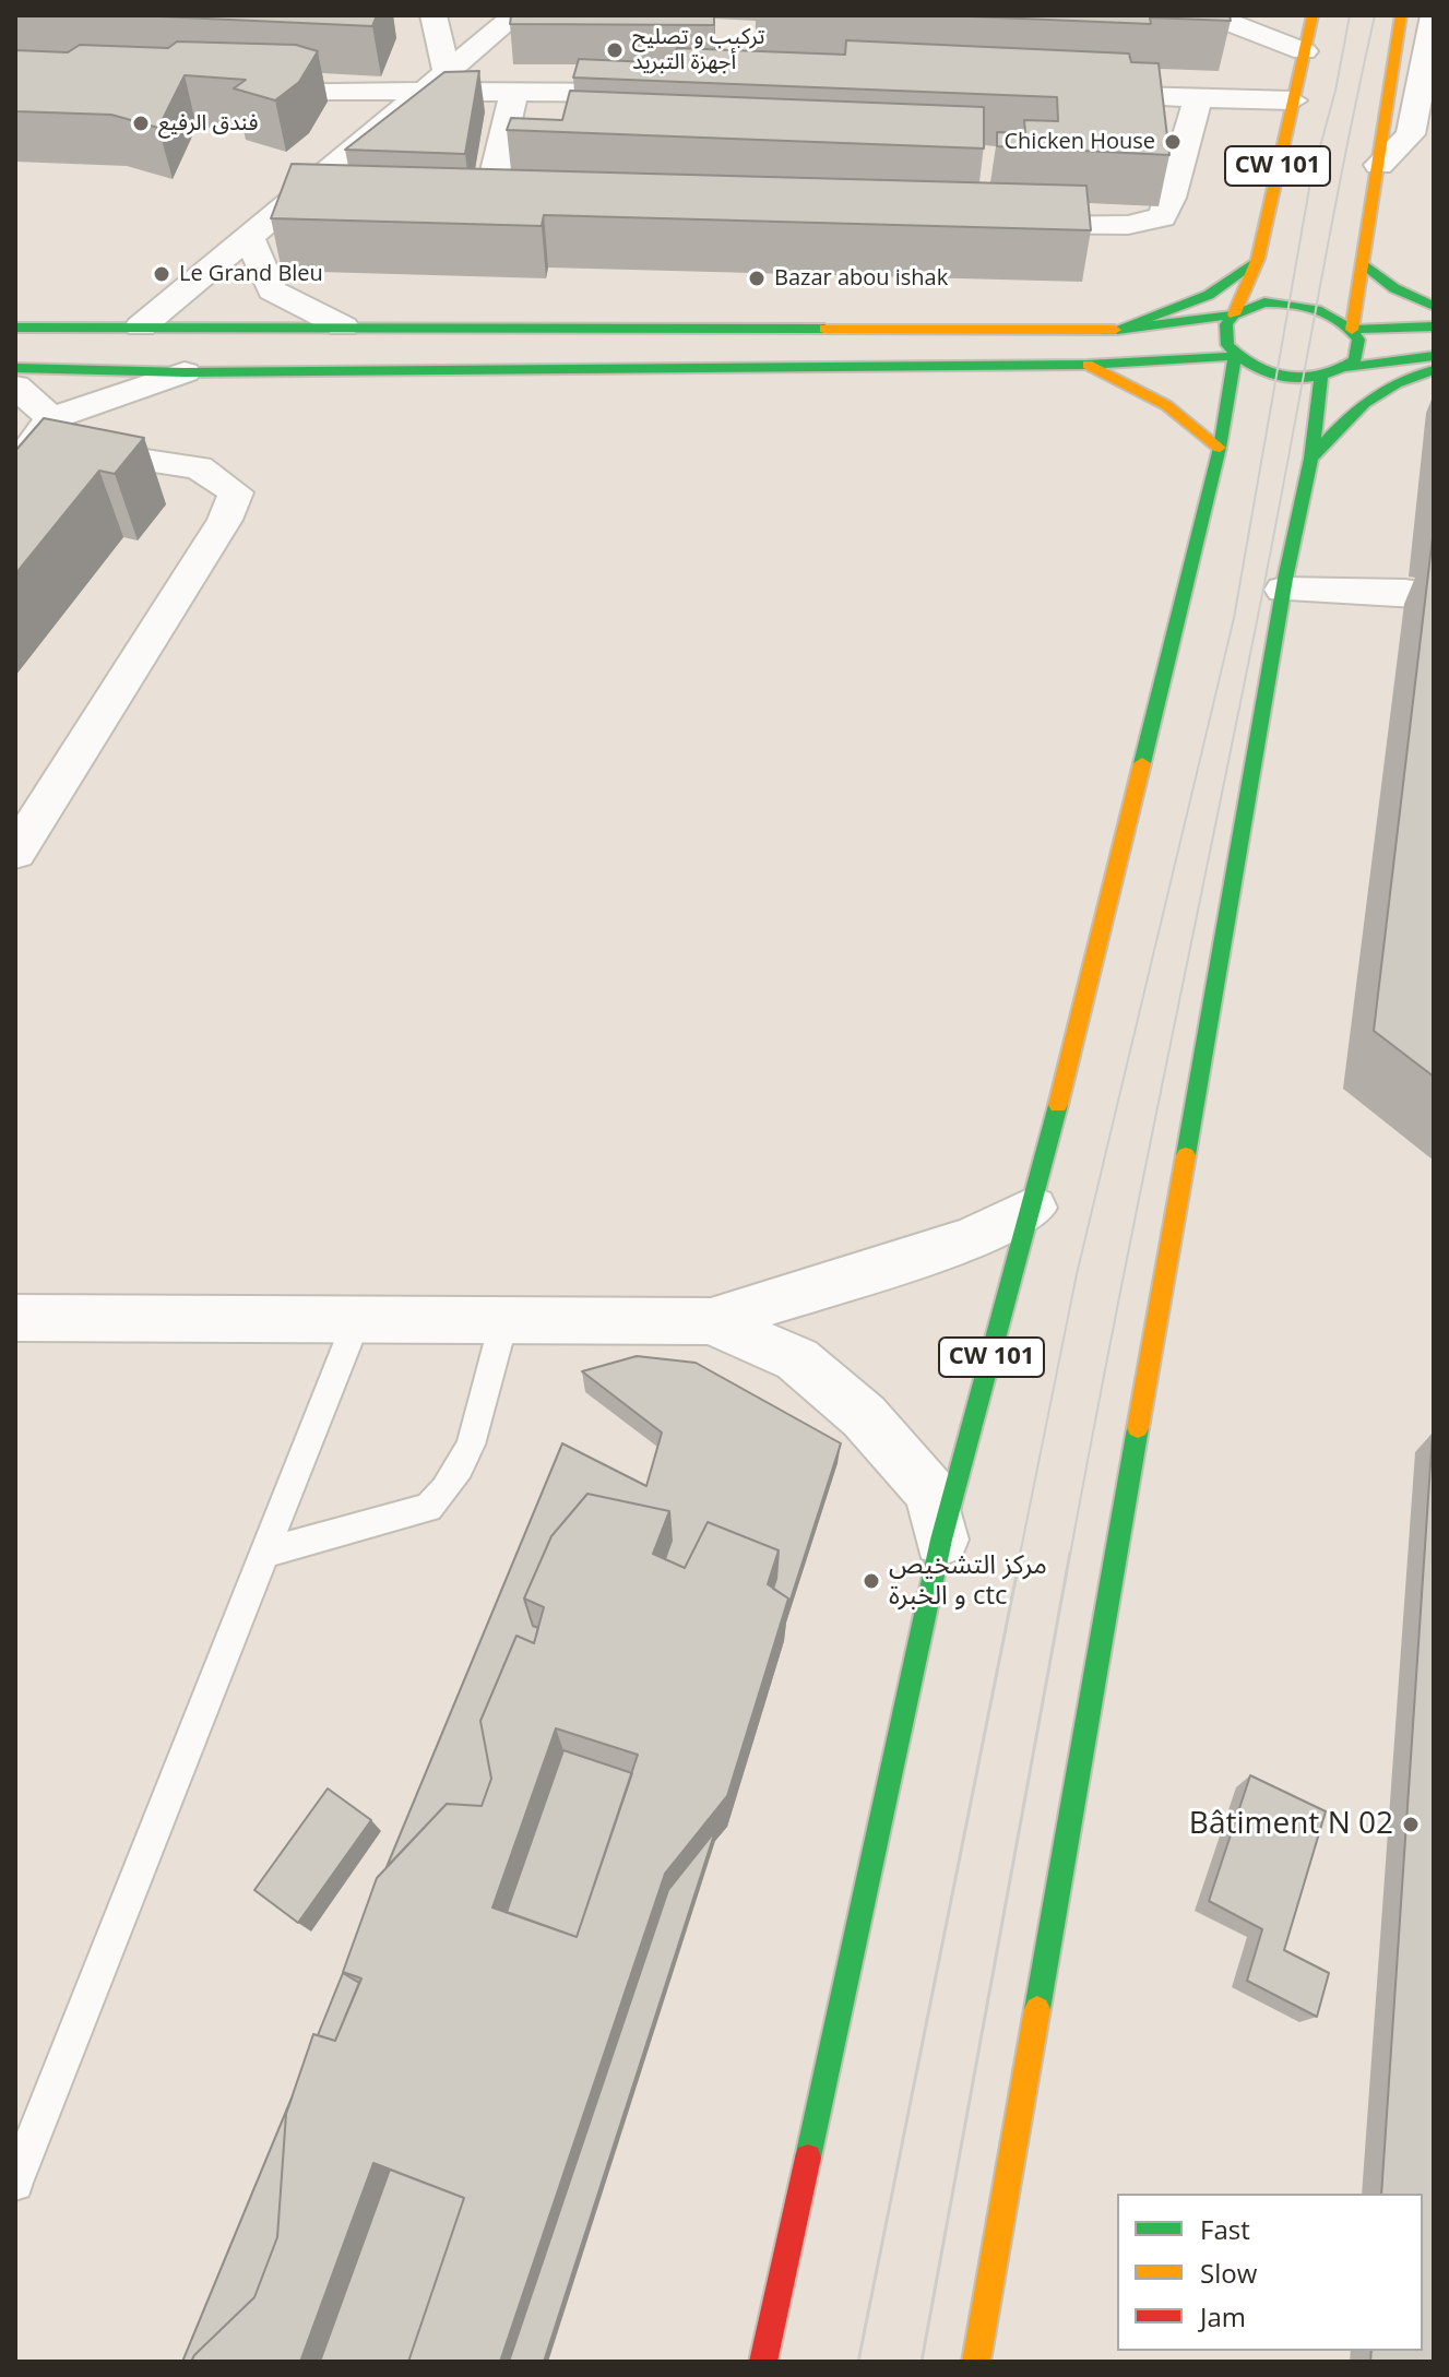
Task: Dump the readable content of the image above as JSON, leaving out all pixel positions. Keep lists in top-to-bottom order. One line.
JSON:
{"streets":{"main road":["CW 101"]},"places":["تركيب و تصليح أجهزة التبريد","فندق الرفيع","Chicken House","Le Grand Bleu","Bazar abou ishak","مركز التشخيص و الخبرة ctc","Bâtiment N 02"],"legend":["Fast","Slow","Jam"]}
